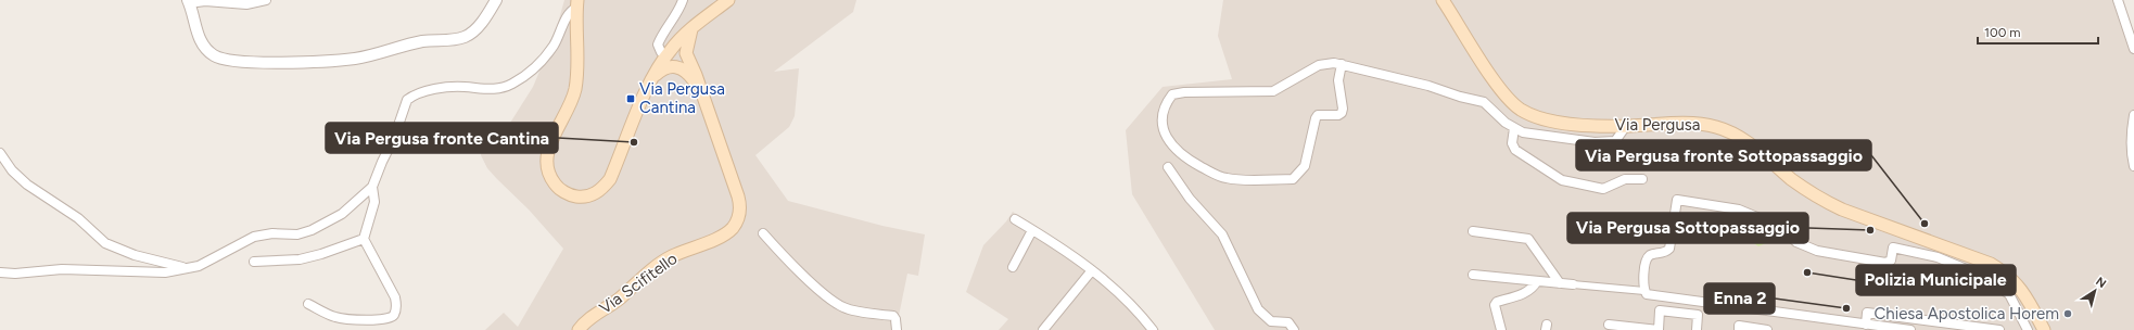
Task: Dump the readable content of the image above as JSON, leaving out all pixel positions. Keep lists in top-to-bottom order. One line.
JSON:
{"streets":{"main road":["Via Pergusa","Via Scifitello"]},"places":{"transit":["Via Pergusa Cantina"],"other":["Via Pergusa fronte Cantina","Via Pergusa fronte Sottopassaggio","Via Pergusa Sottopassaggio","Polizia Municipale","Enna 2","Chiesa Apostolica Horem"]},"scale_bar":"100 m","north":"top right"}
